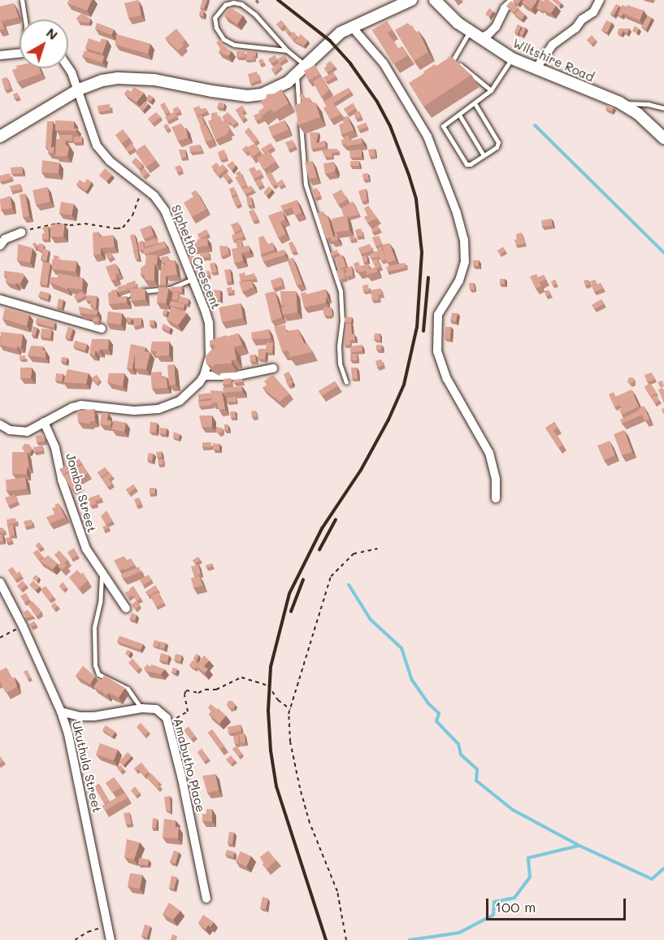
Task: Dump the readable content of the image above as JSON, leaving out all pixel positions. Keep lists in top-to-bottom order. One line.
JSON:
{"streets":{"street":["Wiltshire Road","Siphetho Crescent","Jomba Street","Amabutho Place","Ukuthula Street"]},"crossings":[["Siphetho Crescent","Jomba Street"],["Amabutho Place","Ukuthula Street"]],"scale_bar":"100 m","north":"top right"}
